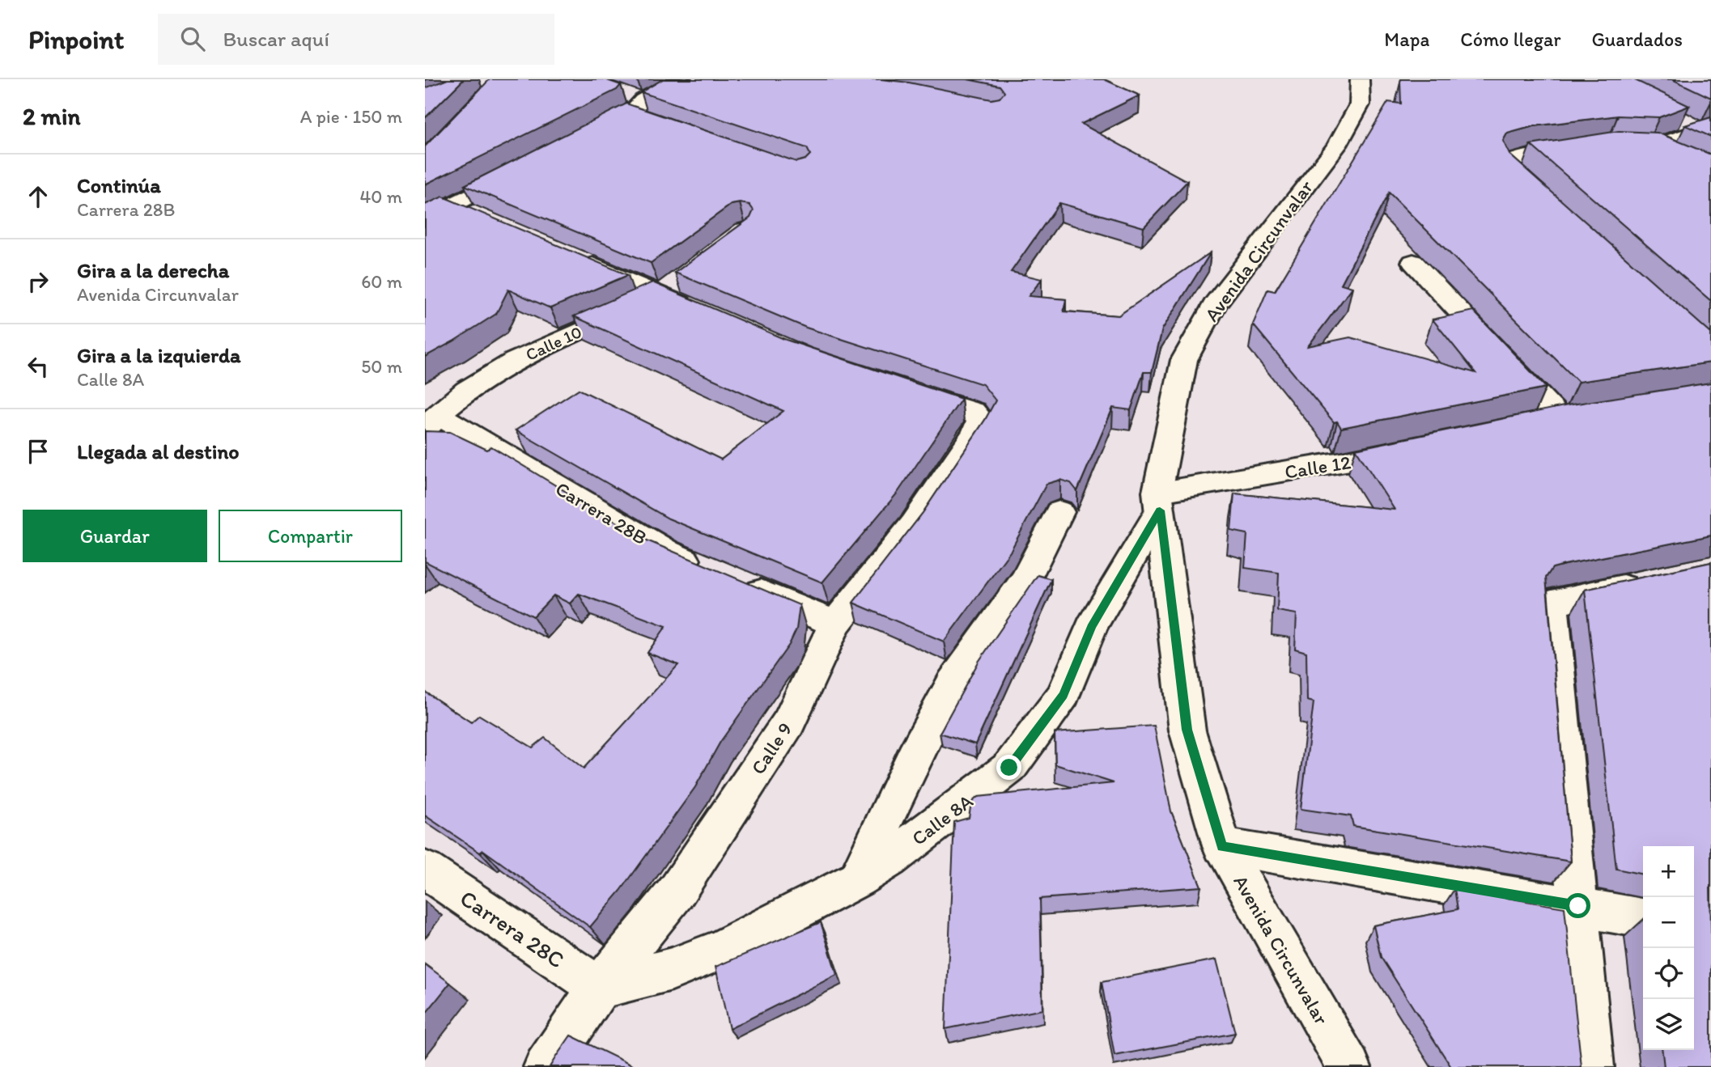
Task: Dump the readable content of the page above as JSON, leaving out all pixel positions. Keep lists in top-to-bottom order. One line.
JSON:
{"streets":{"street":["Avenida Circunvalar","Calle 10","Calle 12","Carrera 28B","Calle 9","Calle 8A","Carrera 28C"]},"crossings":[["Avenida Circunvalar","Calle 12"],["Avenida Circunvalar","Calle 8A"],["Calle 10","Carrera 28B"],["Calle 12","Calle 8A"],["Calle 9","Calle 8A"],["Calle 9","Carrera 28C"],["Calle 8A","Carrera 28C"]],"page":{"header":"Pinpoint","search":"Buscar aquí","nav":["Mapa","Cómo llegar","Guardados"],"heading":["2 min","A pie · 150 m"],"list":[["Continúa","Carrera 28B","40 m"],["Gira a la derecha","Avenida Circunvalar","60 m"],["Gira a la izquierda","Calle 8A","50 m"],"Llegada al destino"],"buttons":["Guardar","Compartir"],"map_buttons":["+","−"]}}
